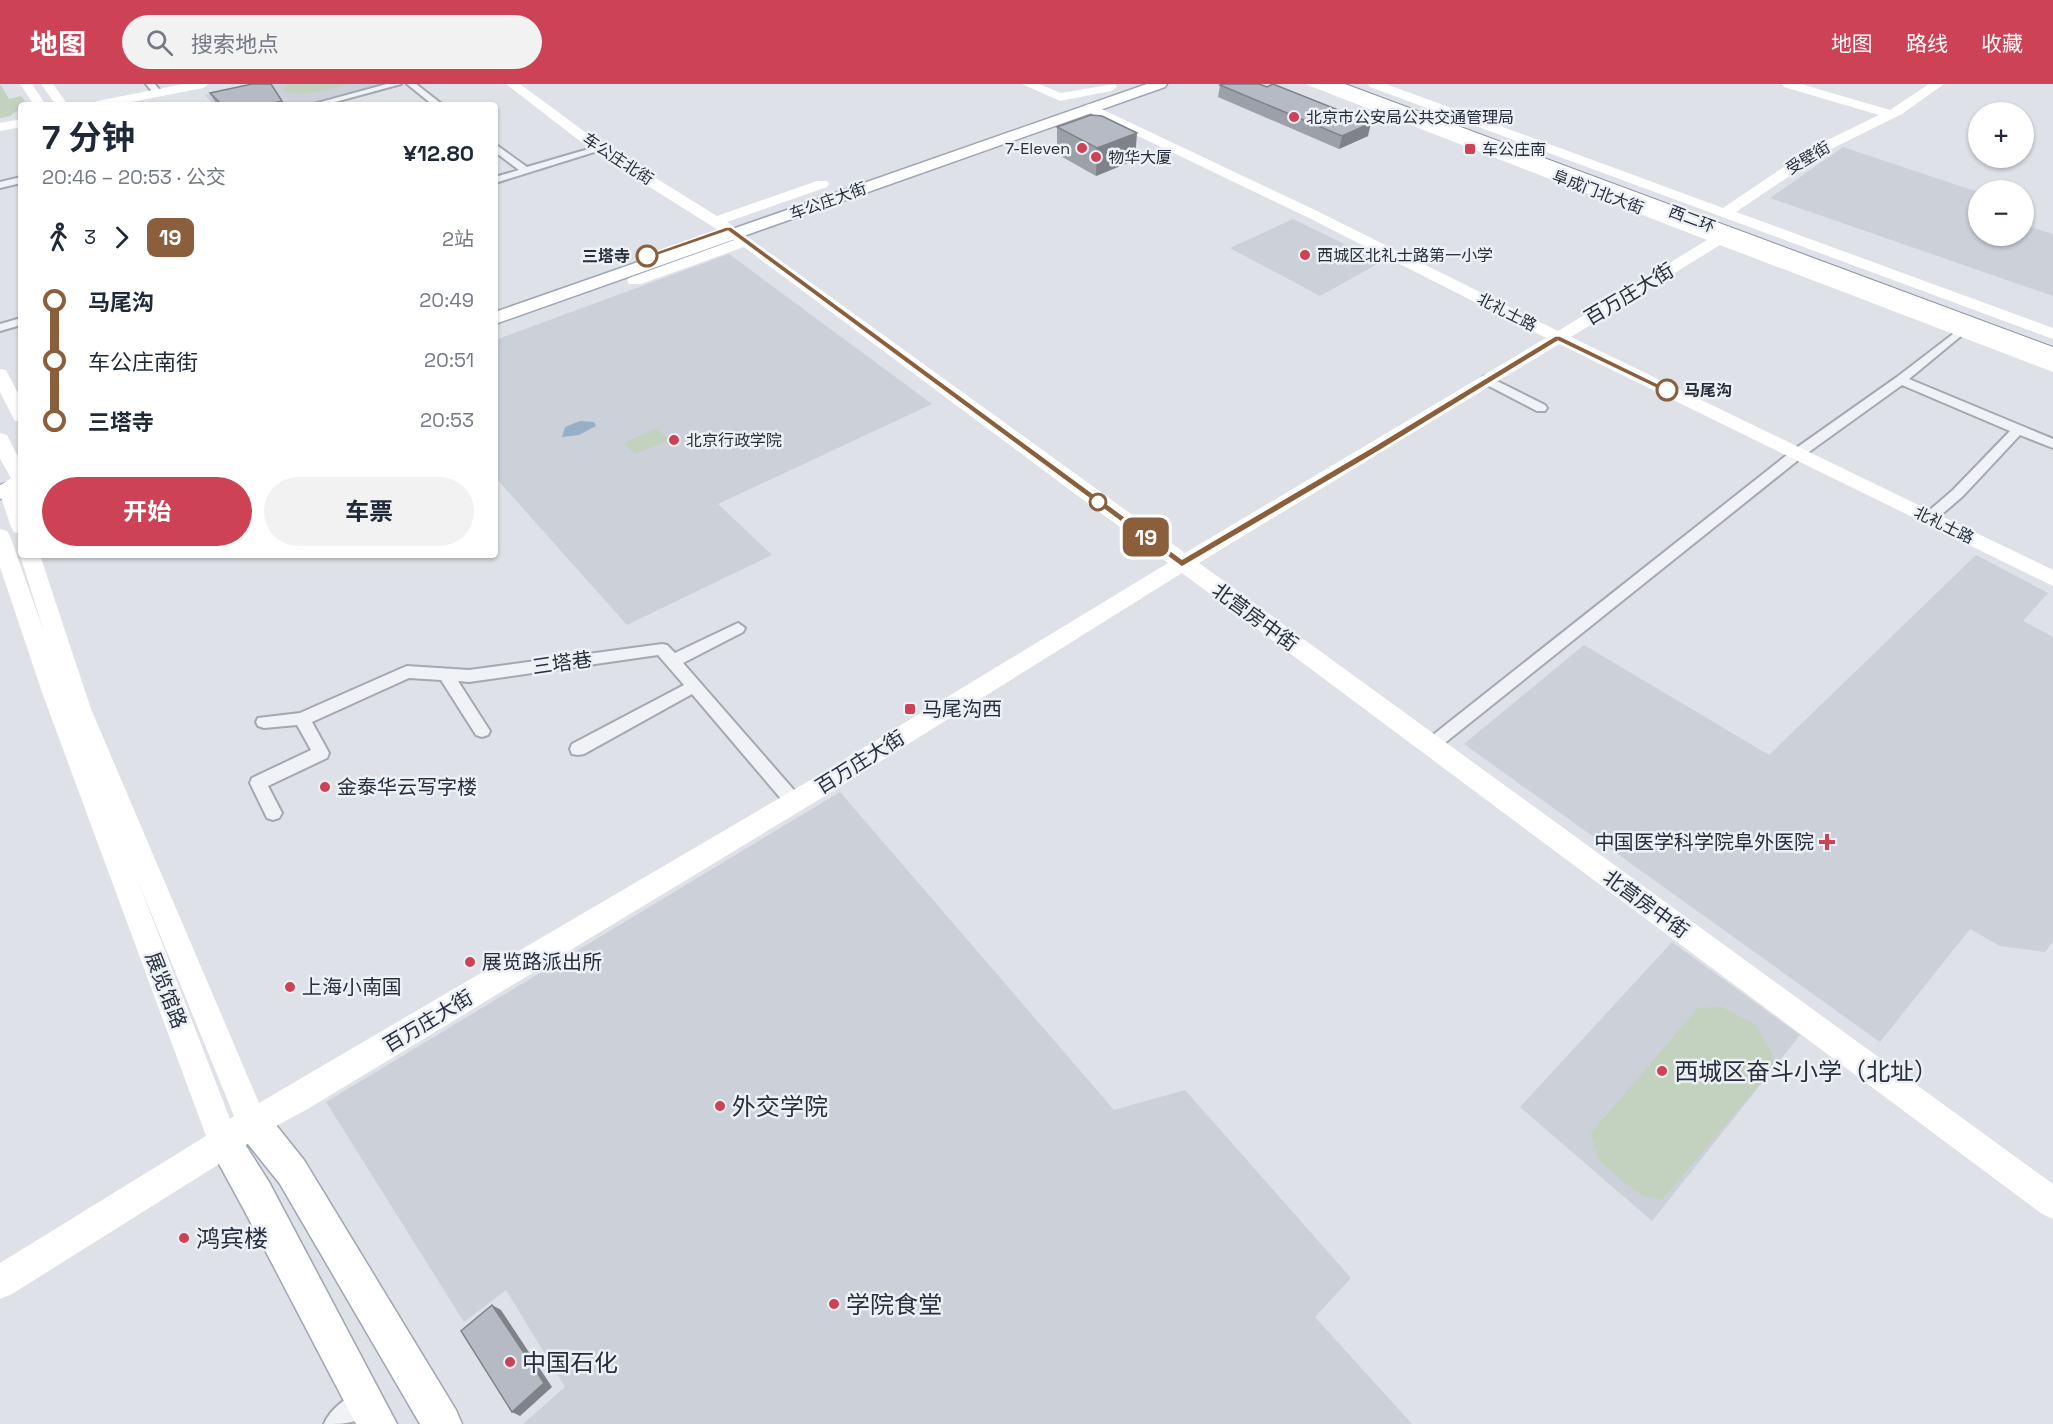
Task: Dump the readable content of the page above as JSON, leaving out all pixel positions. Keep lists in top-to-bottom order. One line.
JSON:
{"streets":{"highway":["西二环"],"main road":["车公庄大街","展览馆路"],"street":["受壁街","车公庄北街","阜成门北大街","百万庄大街","北礼士路","北营房中街","三塔巷"]},"crossings":[["受壁街","阜成门北大街"],["车公庄北街","车公庄大街"],["车公庄北街","百万庄大街"],["车公庄北街","北营房中街"],["阜成门北大街","百万庄大街"],["车公庄大街","北礼士路"],["百万庄大街","北礼士路"],["百万庄大街","北营房中街"],["百万庄大街","三塔巷"],["百万庄大街","展览馆路"]],"places":{"other":["北京市公安局公共交通管理局","7-Eleven","物华大厦","西城区北礼士路第一小学","三塔寺","马尾沟","北京行政学院","金泰华云写字楼","展览路派出所","上海小南国","西城区奋斗小学（北址）","外交学院","鸿宾楼","学院食堂","中国石化"],"transit":["车公庄南","马尾沟西"],"health":["中国医学科学院阜外医院"]},"lines":["bus line 19"],"page":{"header":"地图","search":"搜索地点","nav":["地图","路线","收藏"],"on_map":"19","map_buttons":["+","−"],"heading":["7 分钟","20:46 – 20:53 · 公交","¥12.80"],"legs":["3","19","2站"],"list":[{"name":"马尾沟","value":"20:49"},{"name":"车公庄南街","value":"20:51"},{"name":"三塔寺","value":"20:53"}],"buttons":["开始","车票"]}}
